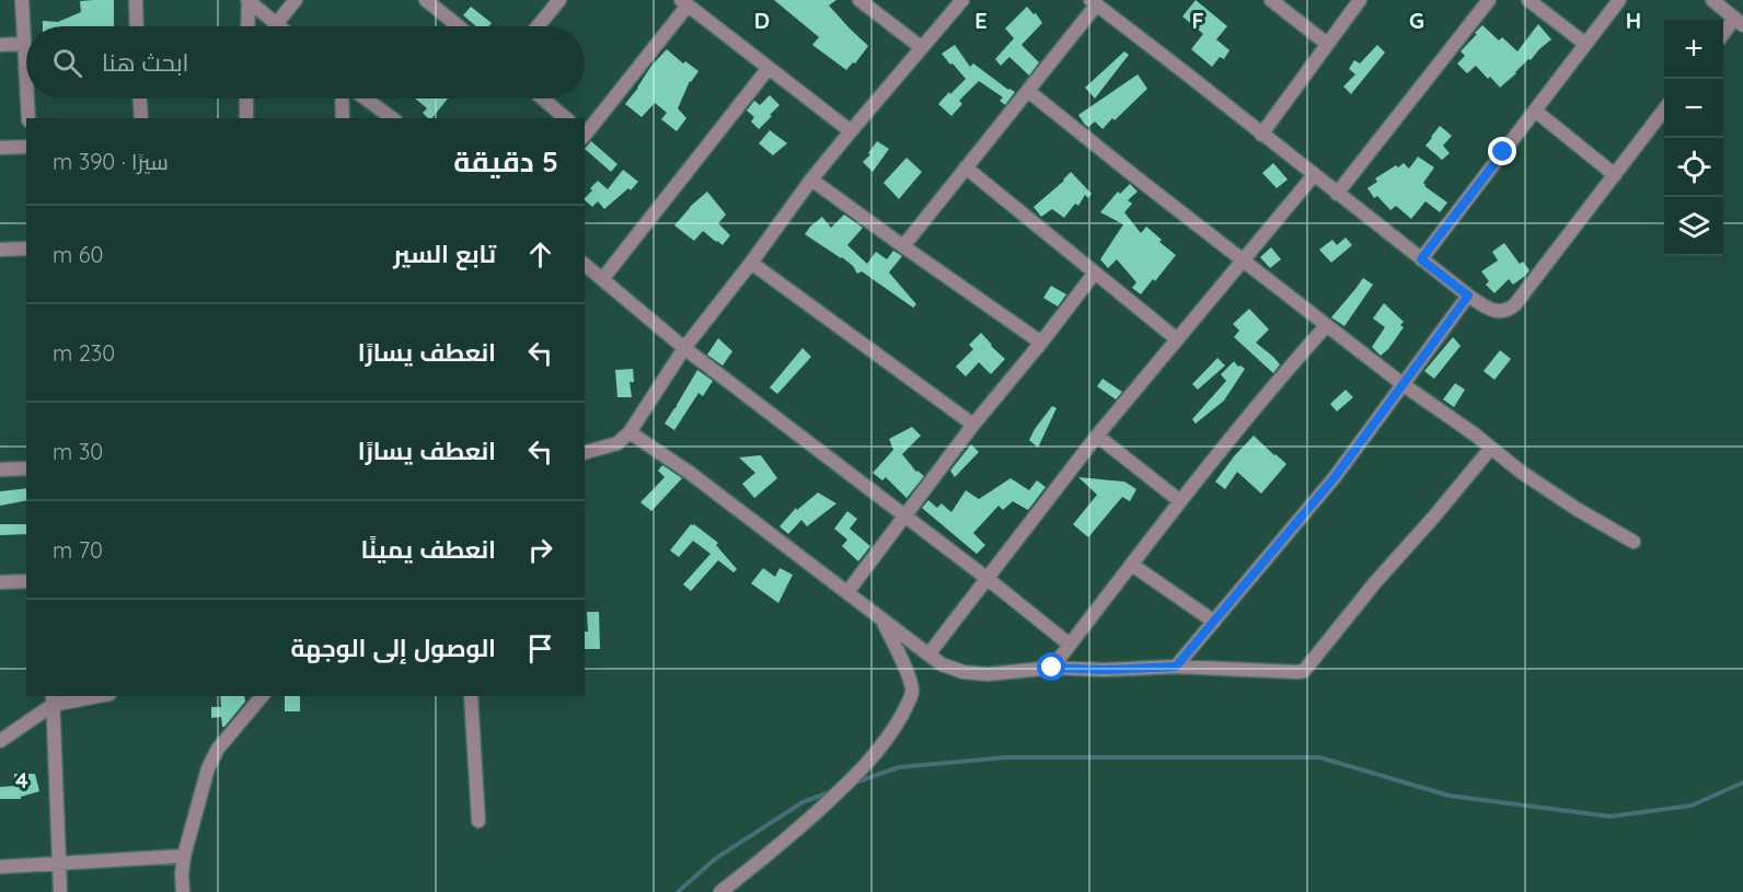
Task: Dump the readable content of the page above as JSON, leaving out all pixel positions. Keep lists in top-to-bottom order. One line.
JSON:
{"page":{"map_buttons":["+","−"],"search":"ابحث هنا","heading":["5 دقيقة","سيرًا · 390 m"],"list":[["تابع السير","60 m"],["انعطف يسارًا","230 m"],["انعطف يسارًا","30 m"],["انعطف يمينًا","70 m"],"الوصول إلى الوجهة"]},"grid":{"columns":["D","E","F","G","H"],"rows":["4"]}}
